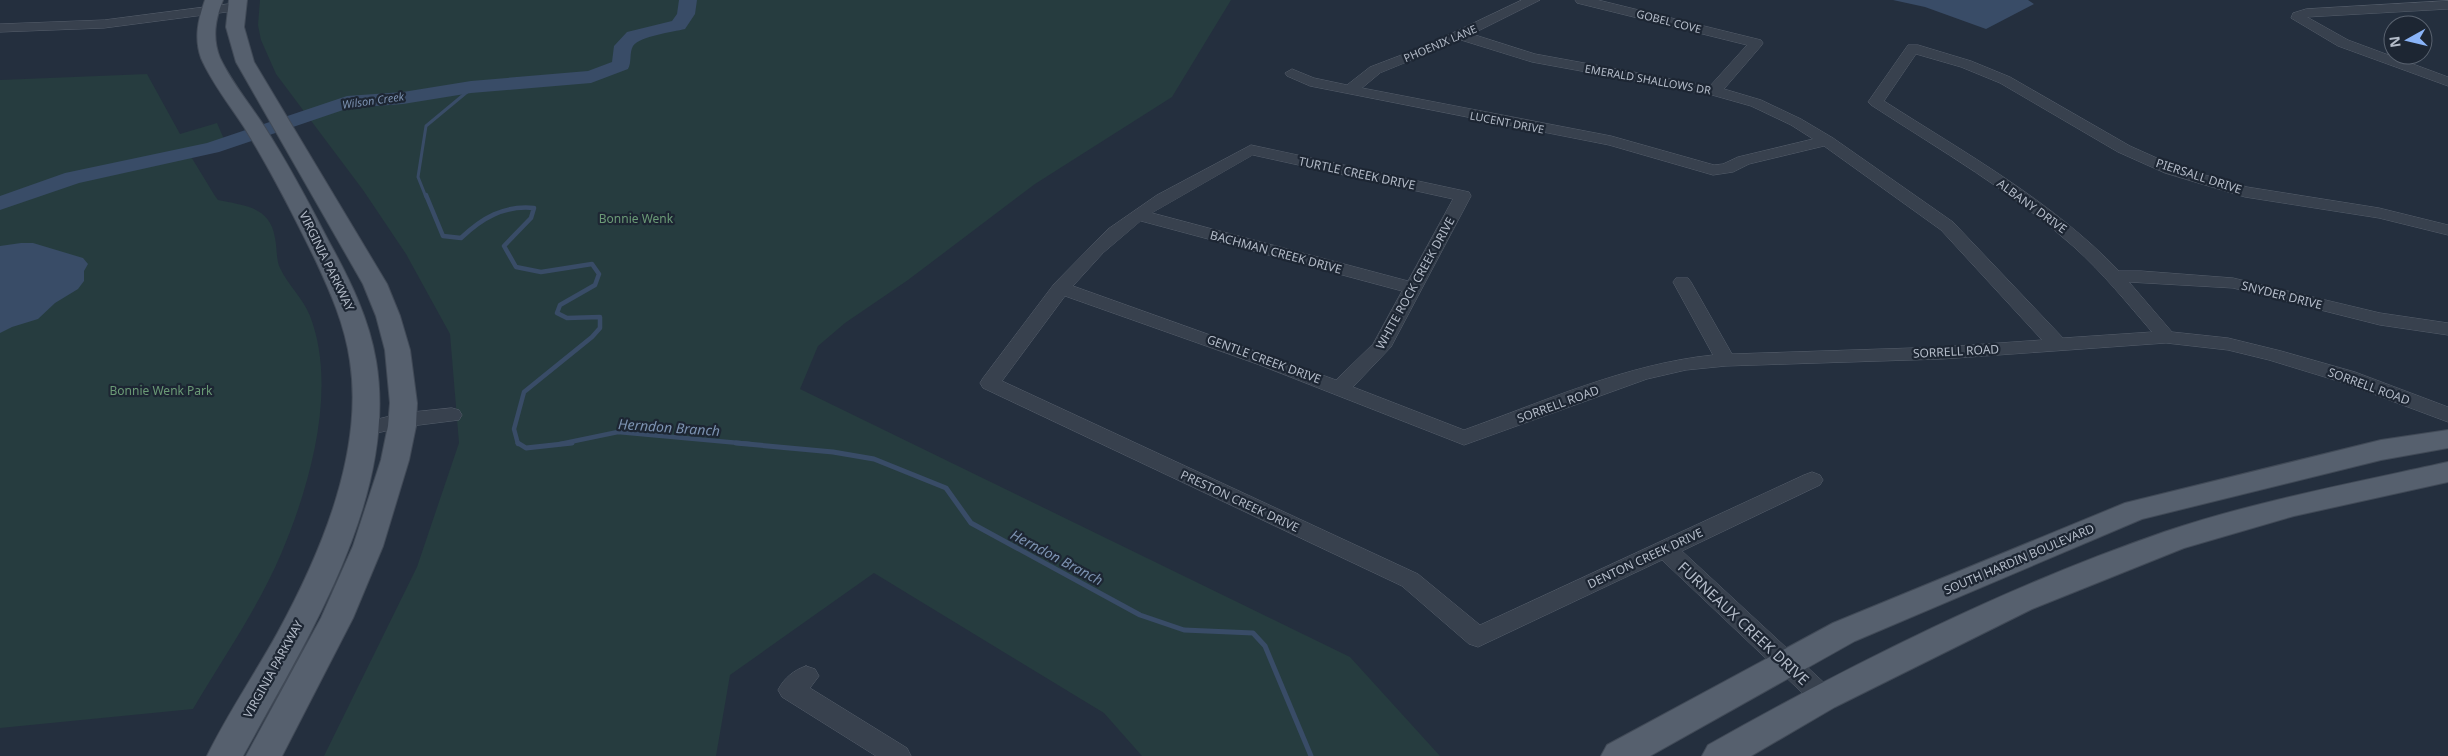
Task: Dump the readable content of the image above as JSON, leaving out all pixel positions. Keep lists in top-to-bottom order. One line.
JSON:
{"streets":{"main road":["VIRGINIA PARKWAY","SOUTH HARDIN BOULEVARD"],"street":["GOBEL COVE","PHOENIX LANE","EMERALD SHALLOWS DR","LUCENT DRIVE","TURTLE CREEK DRIVE","PIERSALL DRIVE","ALBANY DRIVE","BACHMAN CREEK DRIVE","WHITE ROCK CREEK DRIVE","SNYDER DRIVE","SORRELL ROAD","GENTLE CREEK DRIVE","PRESTON CREEK DRIVE","DENTON CREEK DRIVE","FURNEAUX CREEK DRIVE"]},"crossings":[["GOBEL COVE","EMERALD SHALLOWS DR"],["PHOENIX LANE","EMERALD SHALLOWS DR"],["PHOENIX LANE","LUCENT DRIVE"],["EMERALD SHALLOWS DR","LUCENT DRIVE"],["EMERALD SHALLOWS DR","SORRELL ROAD"],["TURTLE CREEK DRIVE","BACHMAN CREEK DRIVE"],["TURTLE CREEK DRIVE","WHITE ROCK CREEK DRIVE"],["PIERSALL DRIVE","ALBANY DRIVE"],["ALBANY DRIVE","SNYDER DRIVE"],["ALBANY DRIVE","SORRELL ROAD"],["BACHMAN CREEK DRIVE","WHITE ROCK CREEK DRIVE"],["WHITE ROCK CREEK DRIVE","GENTLE CREEK DRIVE"],["SORRELL ROAD","GENTLE CREEK DRIVE"],["GENTLE CREEK DRIVE","PRESTON CREEK DRIVE"],["PRESTON CREEK DRIVE","DENTON CREEK DRIVE"],["DENTON CREEK DRIVE","FURNEAUX CREEK DRIVE"],["SOUTH HARDIN BOULEVARD","FURNEAUX CREEK DRIVE"]],"water":["Wilson Creek","Herndon Branch"],"parks":["Bonnie Wenk","Bonnie Wenk Park"],"north":"left"}
